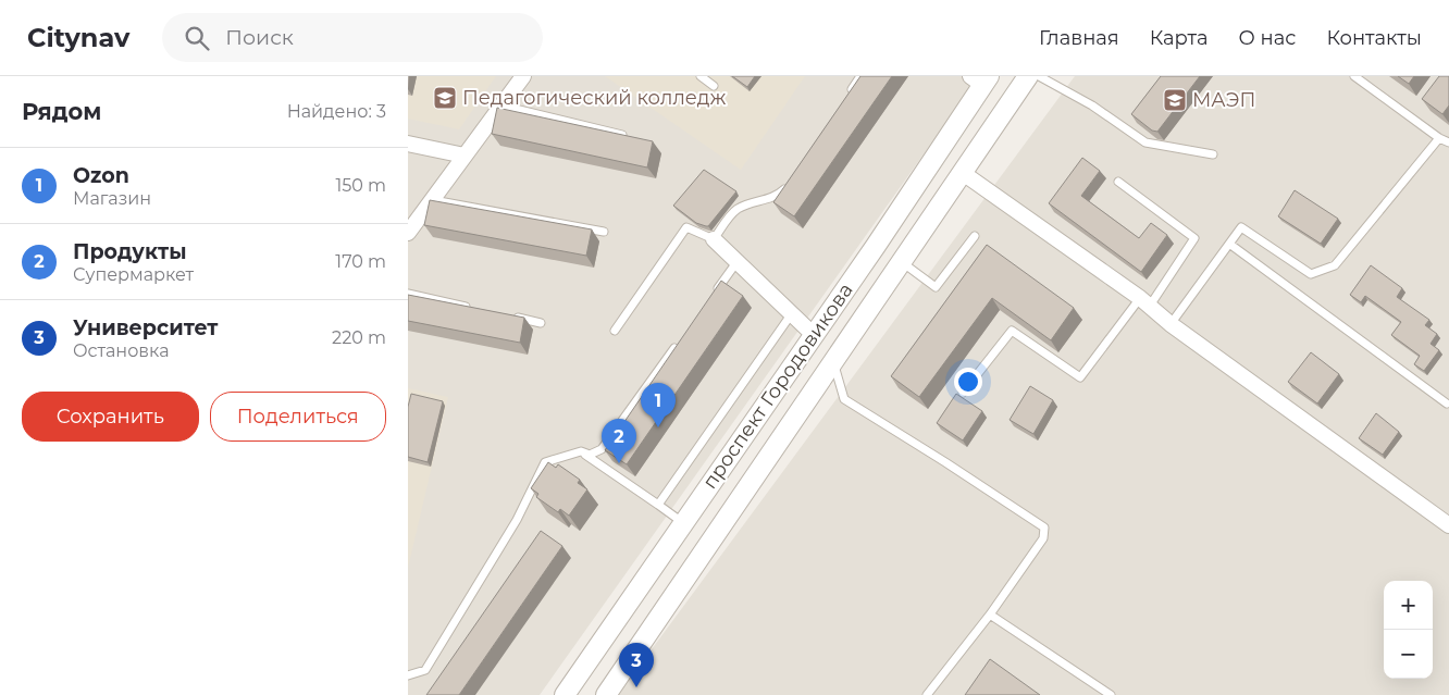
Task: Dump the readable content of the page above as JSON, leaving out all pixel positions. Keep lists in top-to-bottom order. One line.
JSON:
{"streets":{"street":["проспект Городовикова"]},"places":{"school or university":["Педагогический колледж","МАЭП"]},"page":{"header":"Citynav","search":"Поиск","nav":["Главная","Карта","О нас","Контакты"],"heading":["Рядом","Найдено: 3"],"list":[{"mark":"1","name":"Ozon","note":"Магазин","value":"150 m"},{"mark":"2","name":"Продукты","note":"Супермаркет","value":"170 m"},{"mark":"3","name":"Университет","note":"Остановка","value":"220 m"}],"buttons":["Сохранить","Поделиться"],"pins":["1","2","3"],"map_buttons":["+","−"]}}
